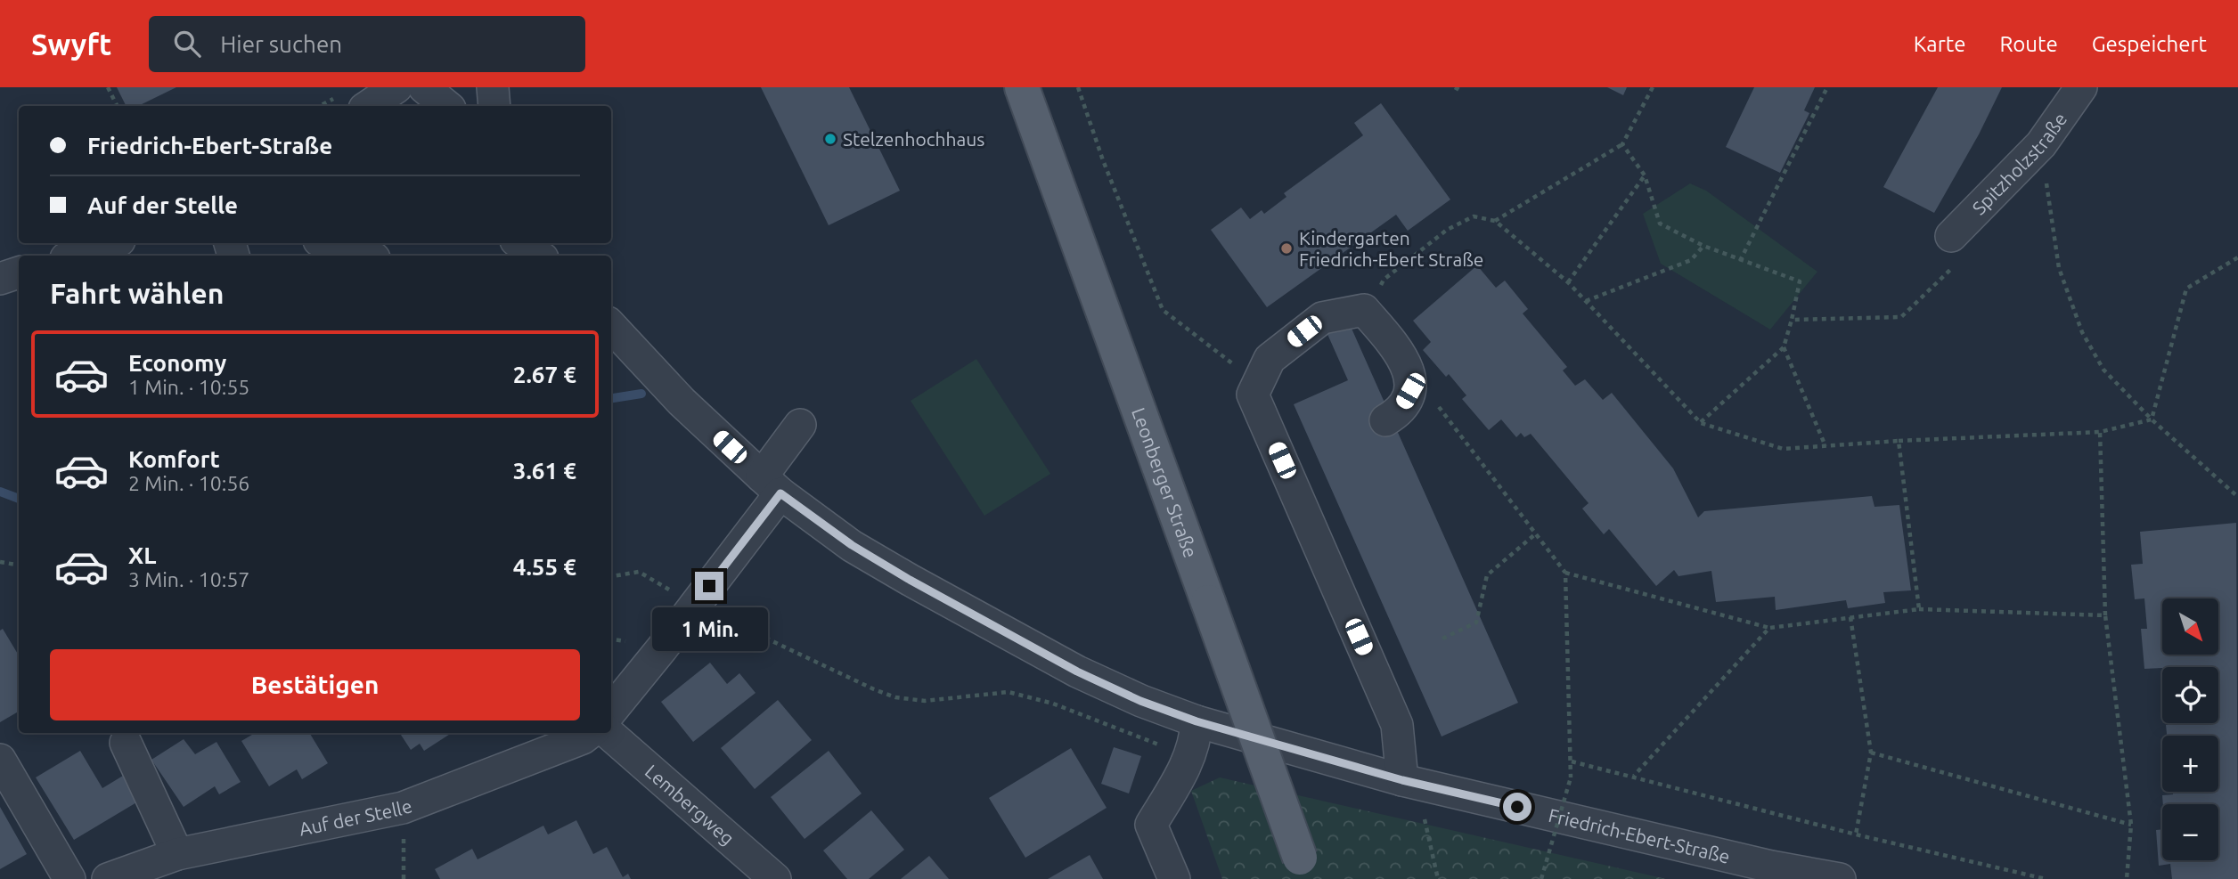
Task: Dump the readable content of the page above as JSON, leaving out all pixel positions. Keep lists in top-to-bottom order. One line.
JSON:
{"streets":{"main road":["Leonberger Straße"],"street":["Spitzholzstraße","Lembergweg","Auf der Stelle","Friedrich-Ebert-Straße"]},"places":["Stelzenhochhaus","Kindergarten Friedrich-Ebert Straße"],"north":"bottom right","page":{"header":"Swyft","search":"Hier suchen","nav":["Karte","Route","Gespeichert"],"banner":["Friedrich-Ebert-Straße","Auf der Stelle"],"heading":"Fahrt wählen","list":[{"name":"Economy","note":"1 Min. · 10:55","value":"2.67 €"},{"name":"Komfort","note":"2 Min. · 10:56","value":"3.61 €"},{"name":"XL","note":"3 Min. · 10:57","value":"4.55 €"}],"map_buttons":["+","−"],"bubble":"1 Min.","buttons":"Bestätigen"}}
